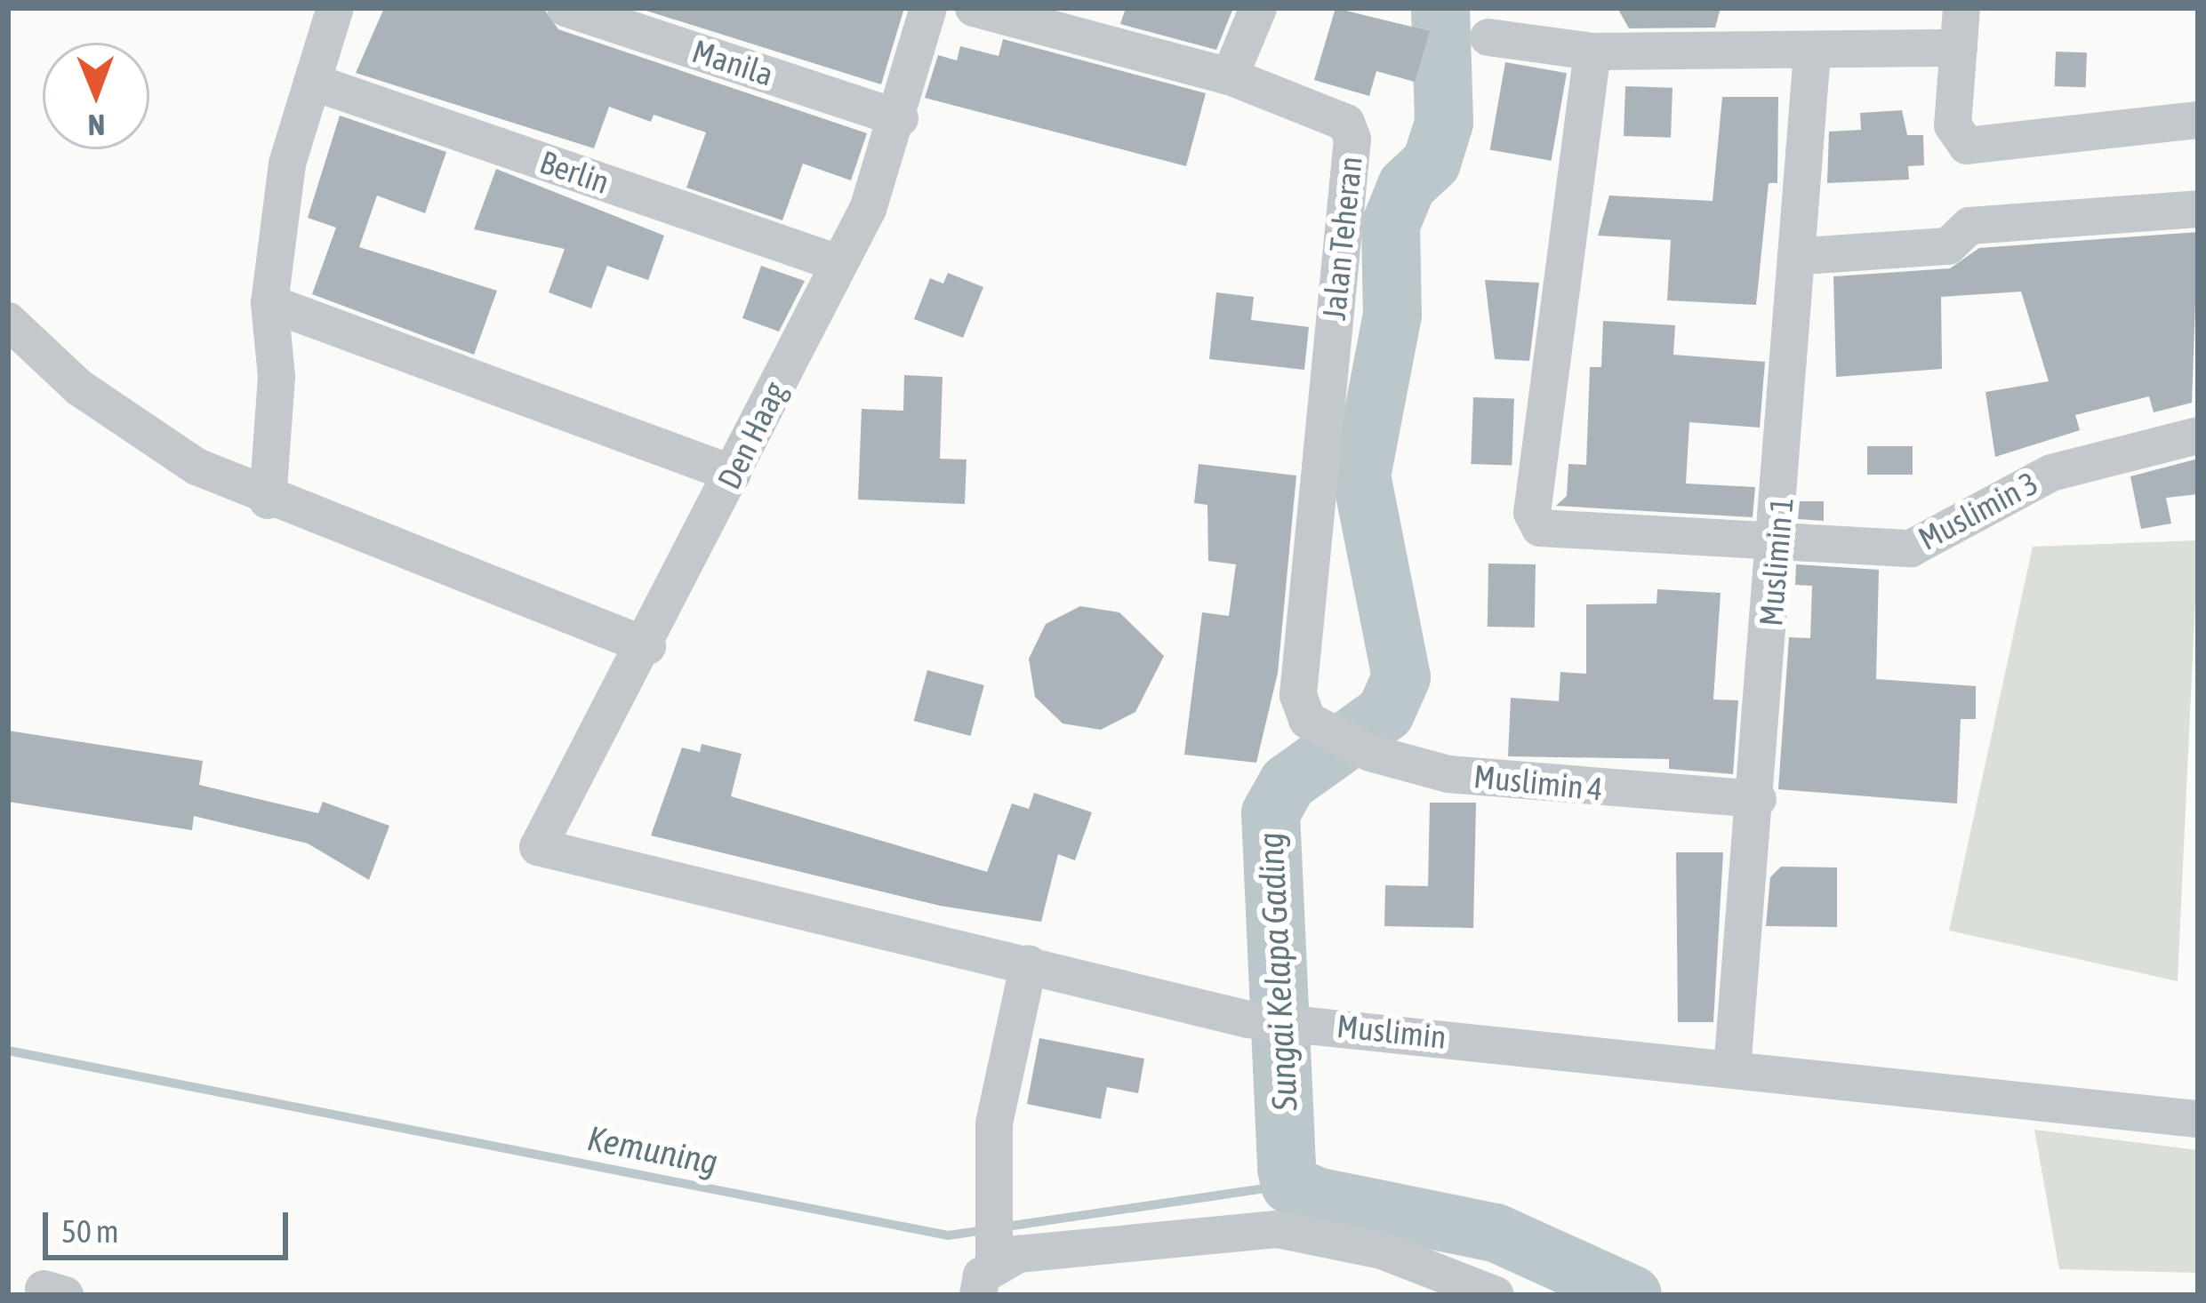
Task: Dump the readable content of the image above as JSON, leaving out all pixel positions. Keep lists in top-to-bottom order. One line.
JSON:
{"streets":{"street":["Manila","Berlin","Jalan Teheran","Den Haag","Muslimin 3","Muslimin 1","Muslimin 4","Muslimin"]},"crossings":[["Manila","Den Haag"],["Berlin","Den Haag"],["Jalan Teheran","Muslimin 4"],["Den Haag","Muslimin"],["Muslimin 3","Muslimin 1"],["Muslimin 1","Muslimin 4"],["Muslimin 1","Muslimin"]],"water":["Sungai Kelapa Gading","Kemuning"],"scale_bar":"50 m","north":"bottom"}
